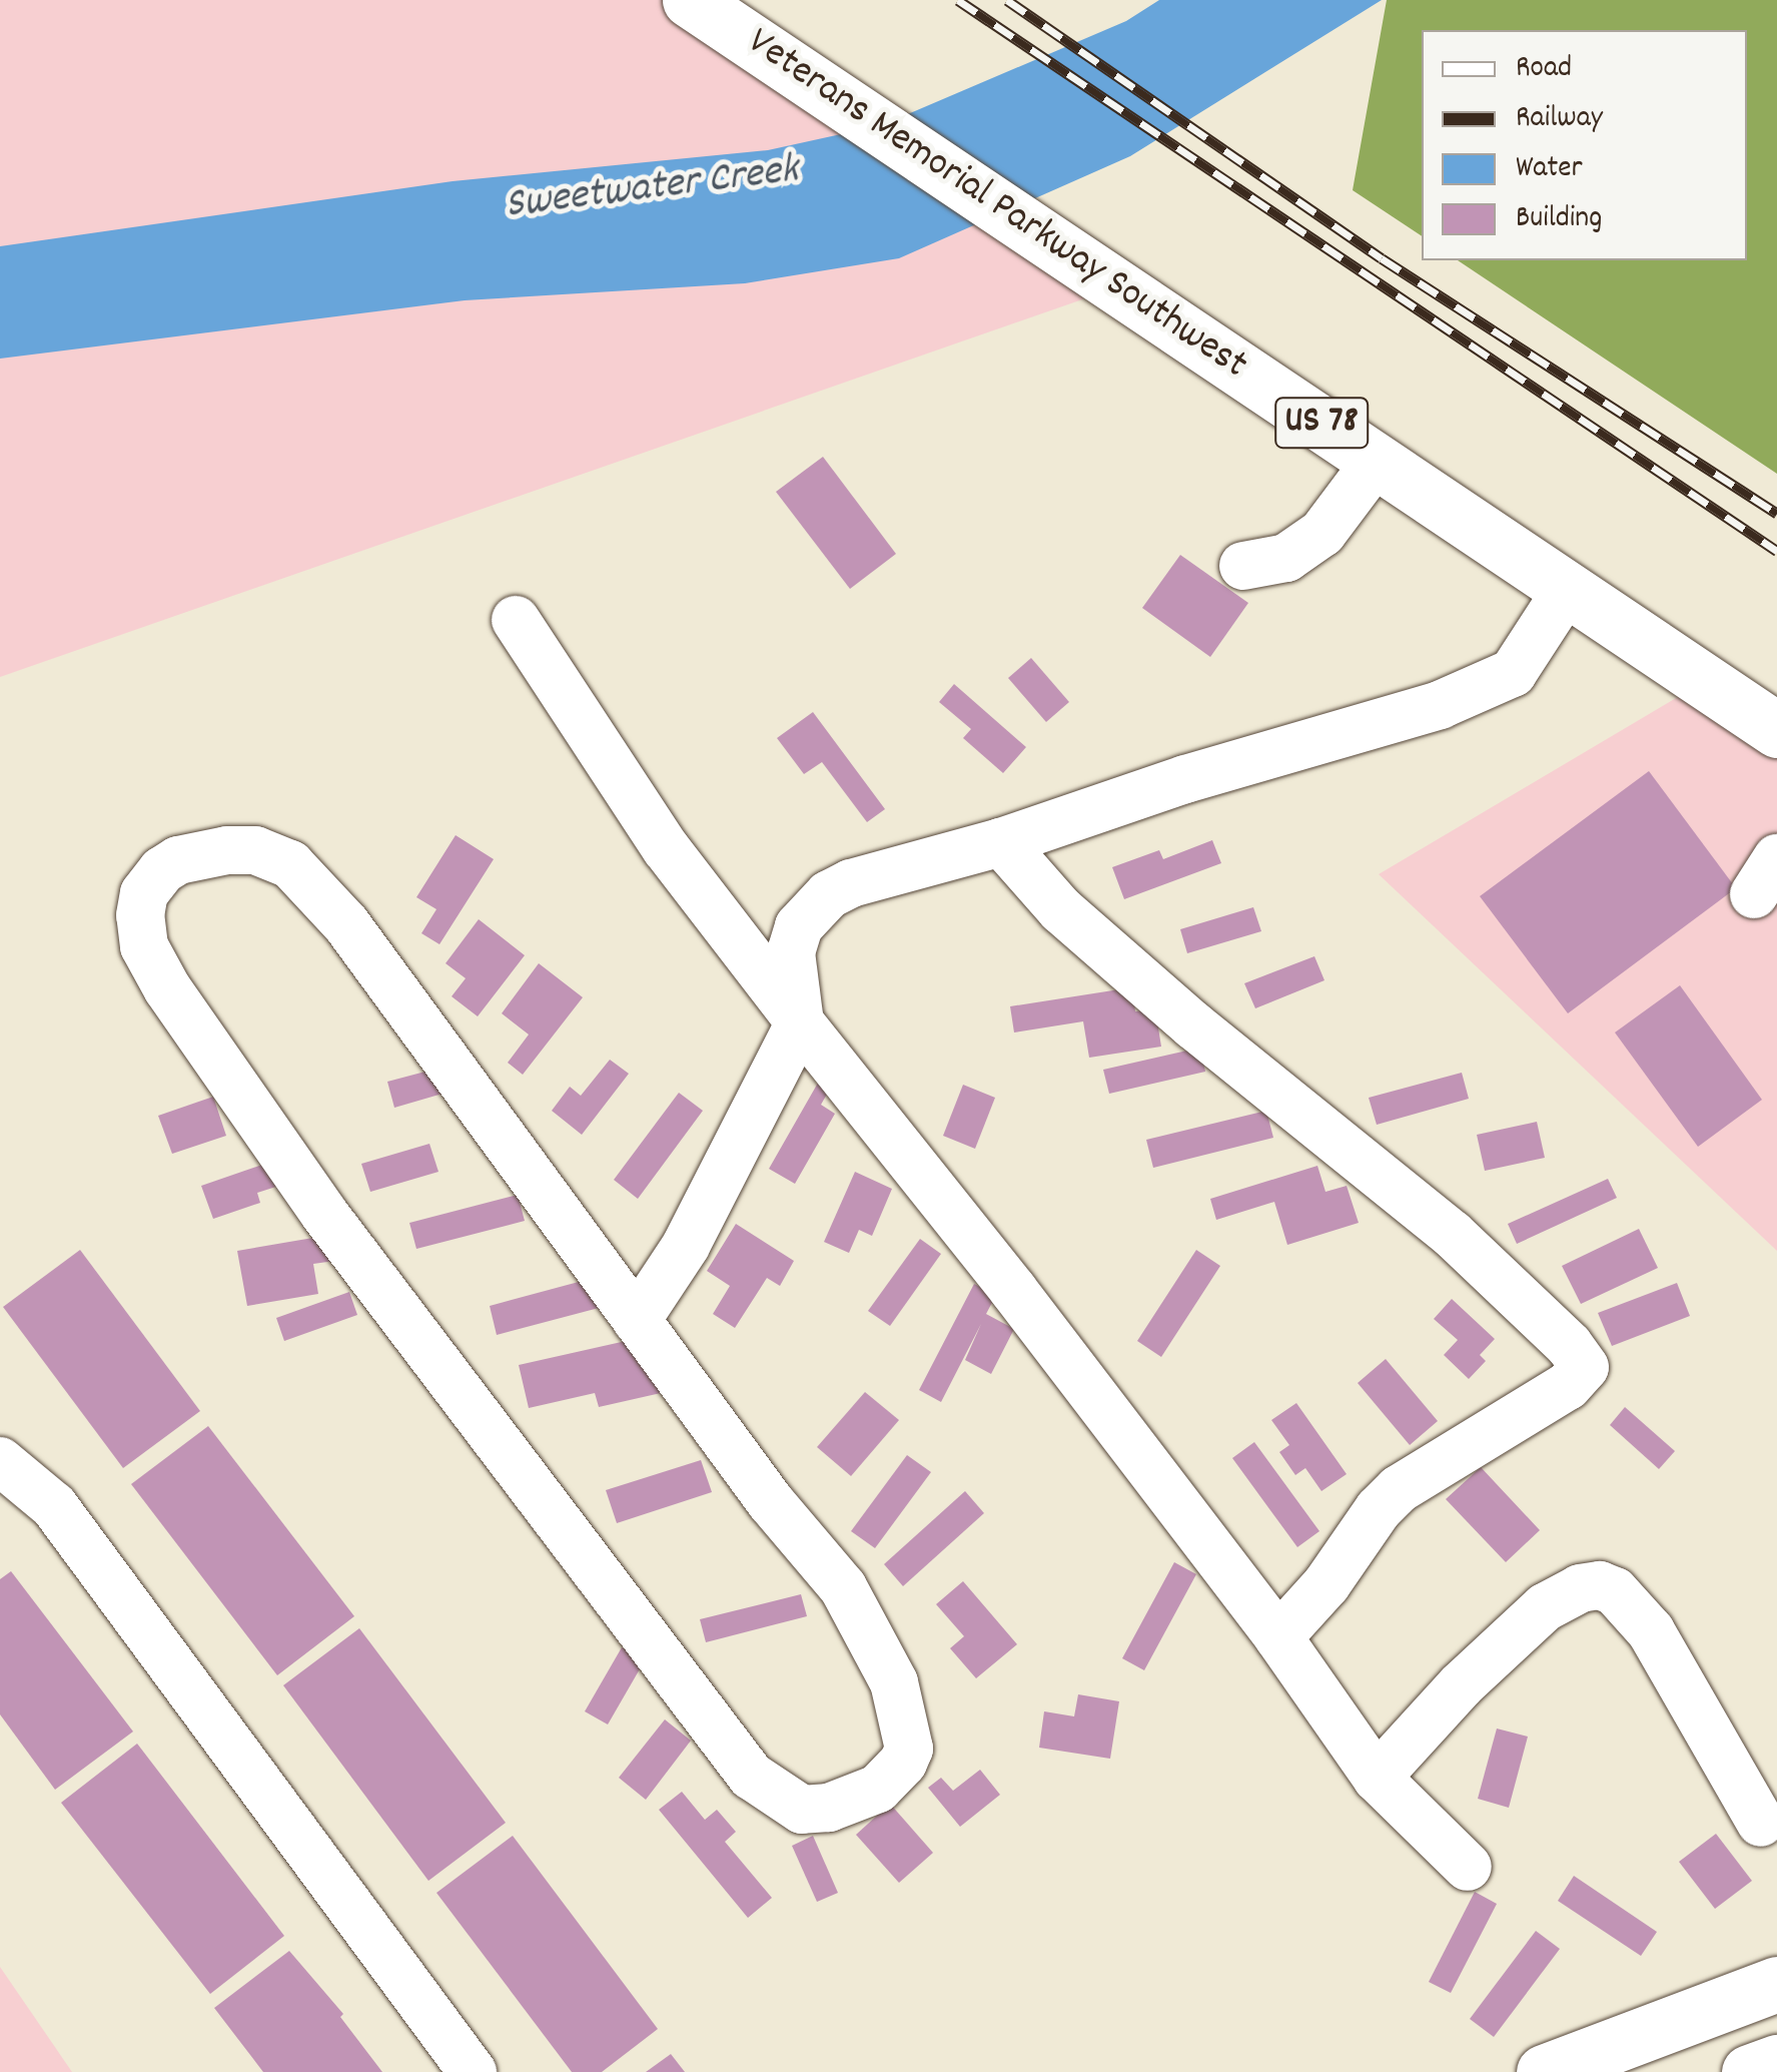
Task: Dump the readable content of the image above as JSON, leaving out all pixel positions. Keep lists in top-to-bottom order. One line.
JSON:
{"streets":{"main road":["Veterans Memorial Parkway Southwest","US 78"]},"water":["Sweetwater Creek"],"legend":["Road","Railway","Water","Building"]}
